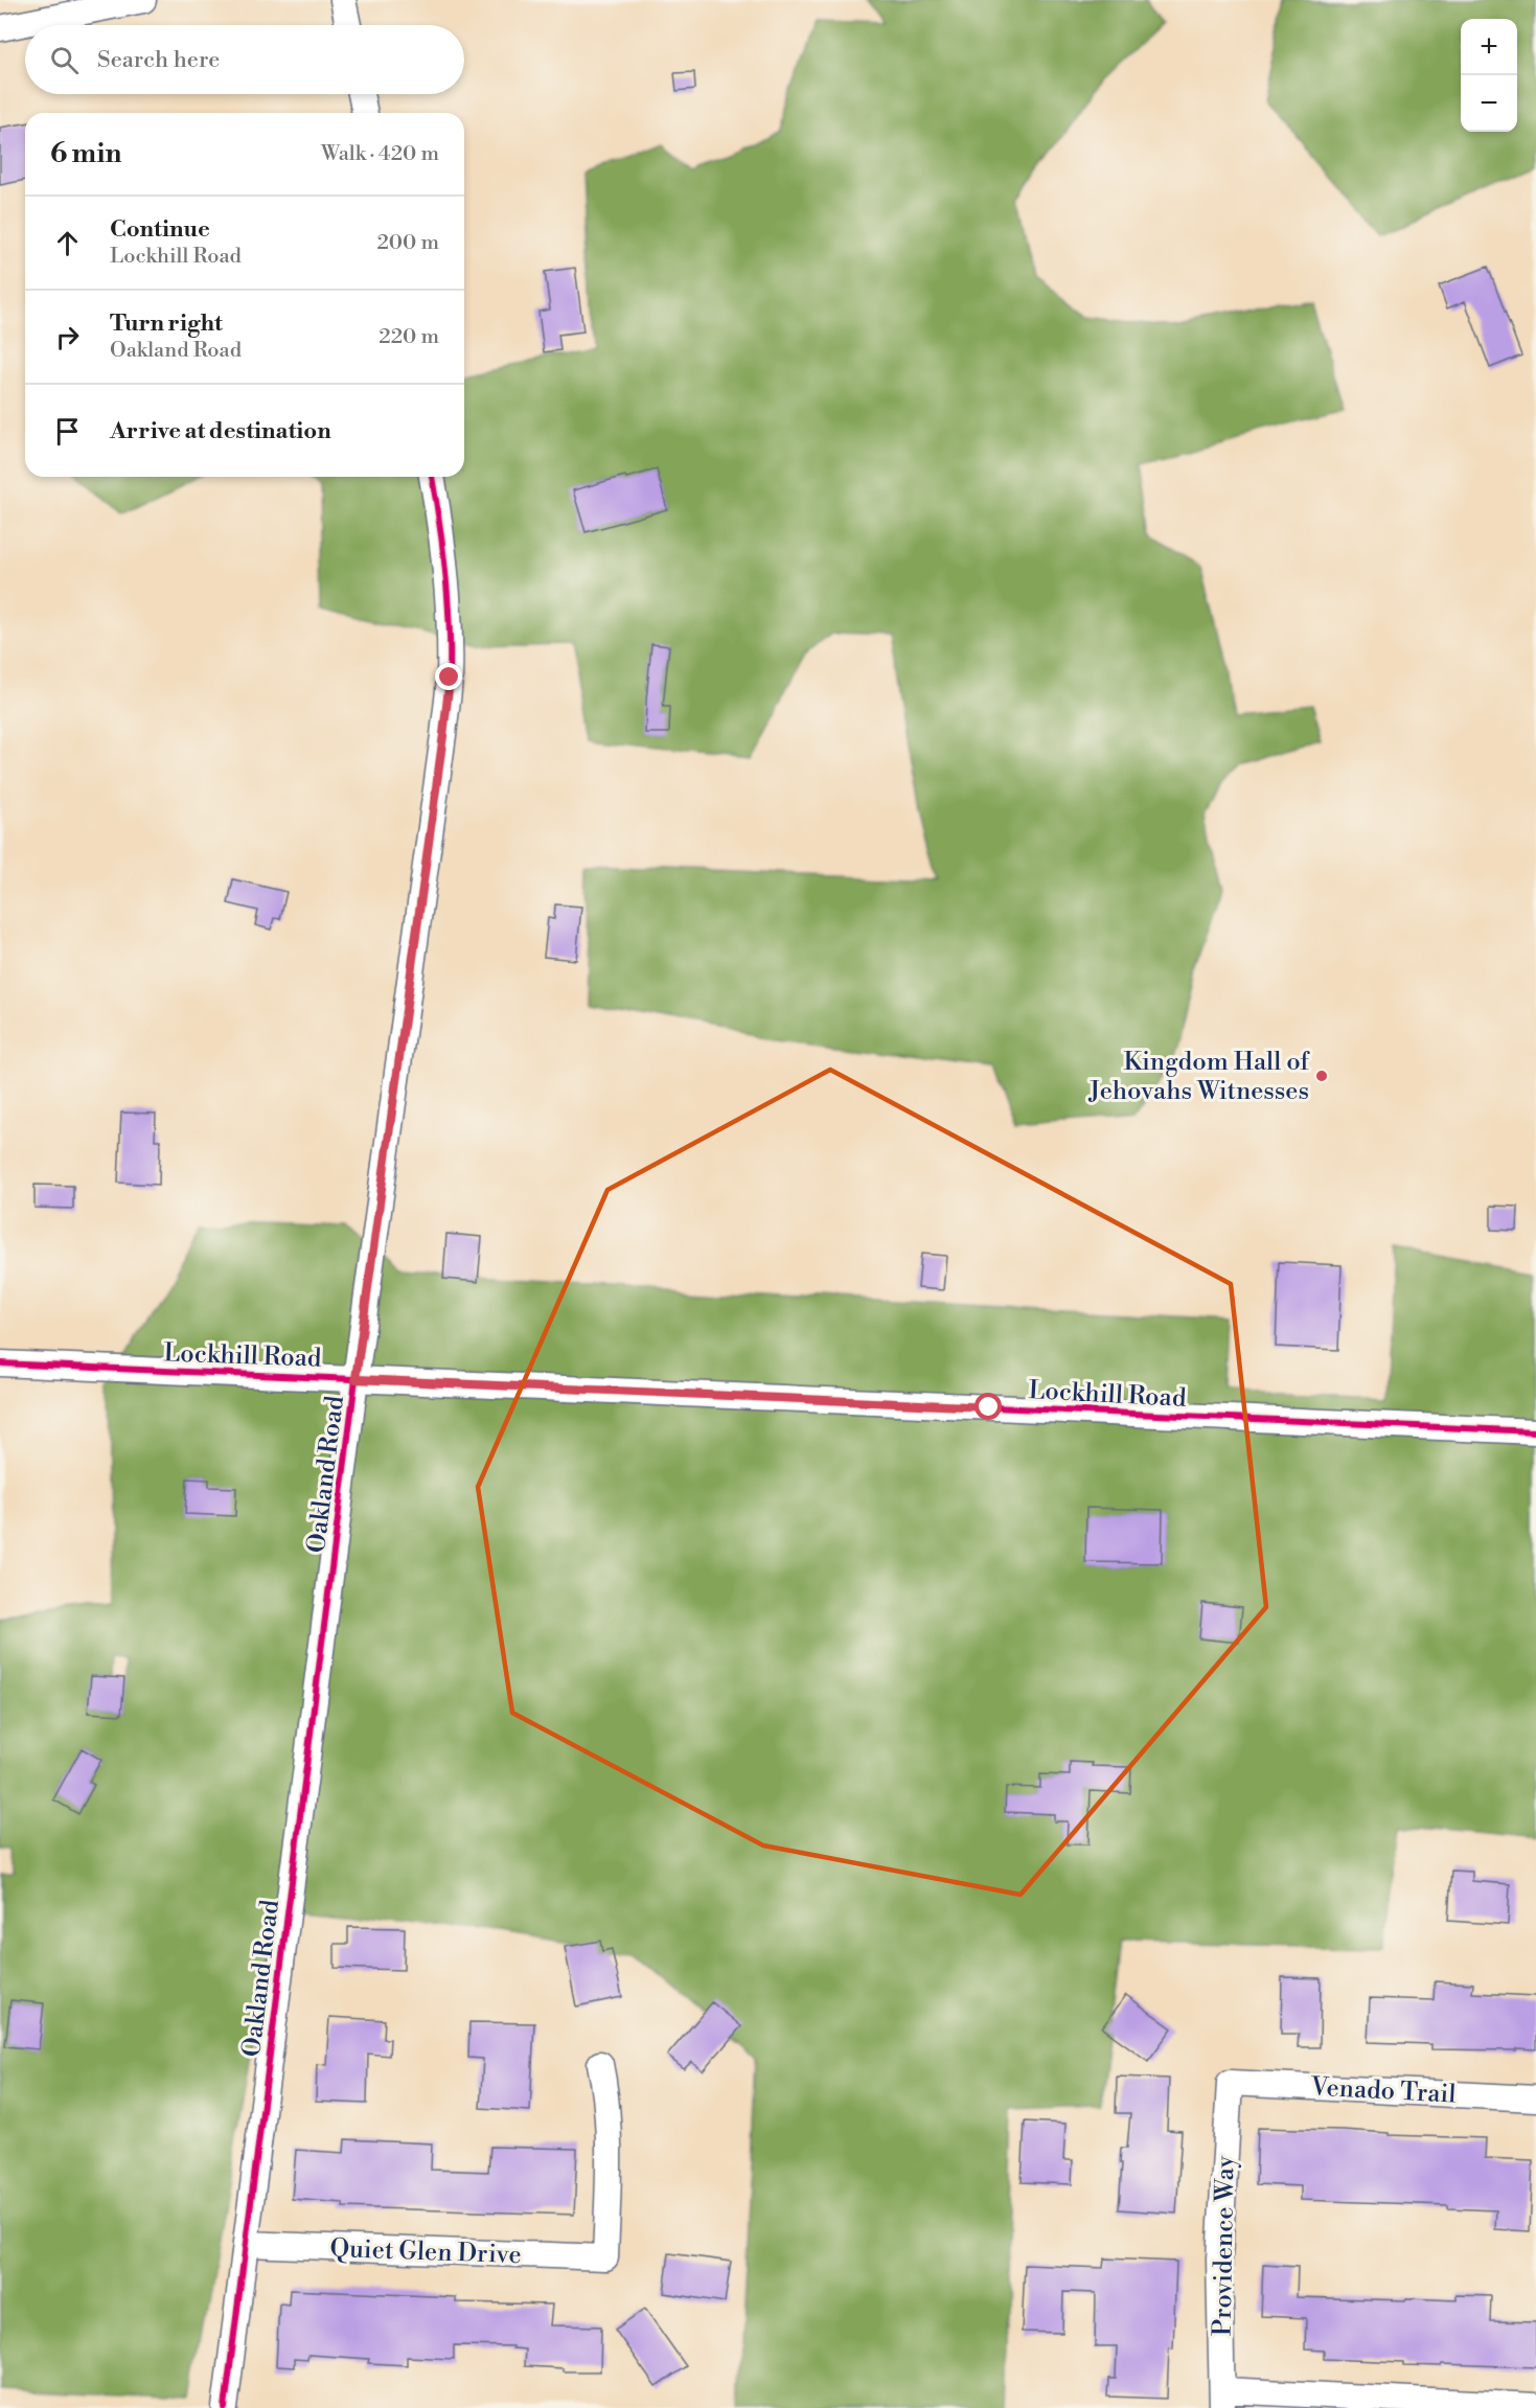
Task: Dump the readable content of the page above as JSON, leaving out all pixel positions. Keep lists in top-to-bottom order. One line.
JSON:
{"streets":{"street":["Lockhill Road","Oakland Road","Venado Trail","Providence Way","Quiet Glen Drive"]},"crossings":[["Lockhill Road","Oakland Road"],["Oakland Road","Quiet Glen Drive"],["Venado Trail","Providence Way"]],"places":["Kingdom Hall of Jehovahs Witnesses"],"page":{"map_buttons":["+","−"],"search":"Search here","heading":["6 min","Walk · 420 m"],"list":[["Continue","Lockhill Road","200 m"],["Turn right","Oakland Road","220 m"],"Arrive at destination"]}}
